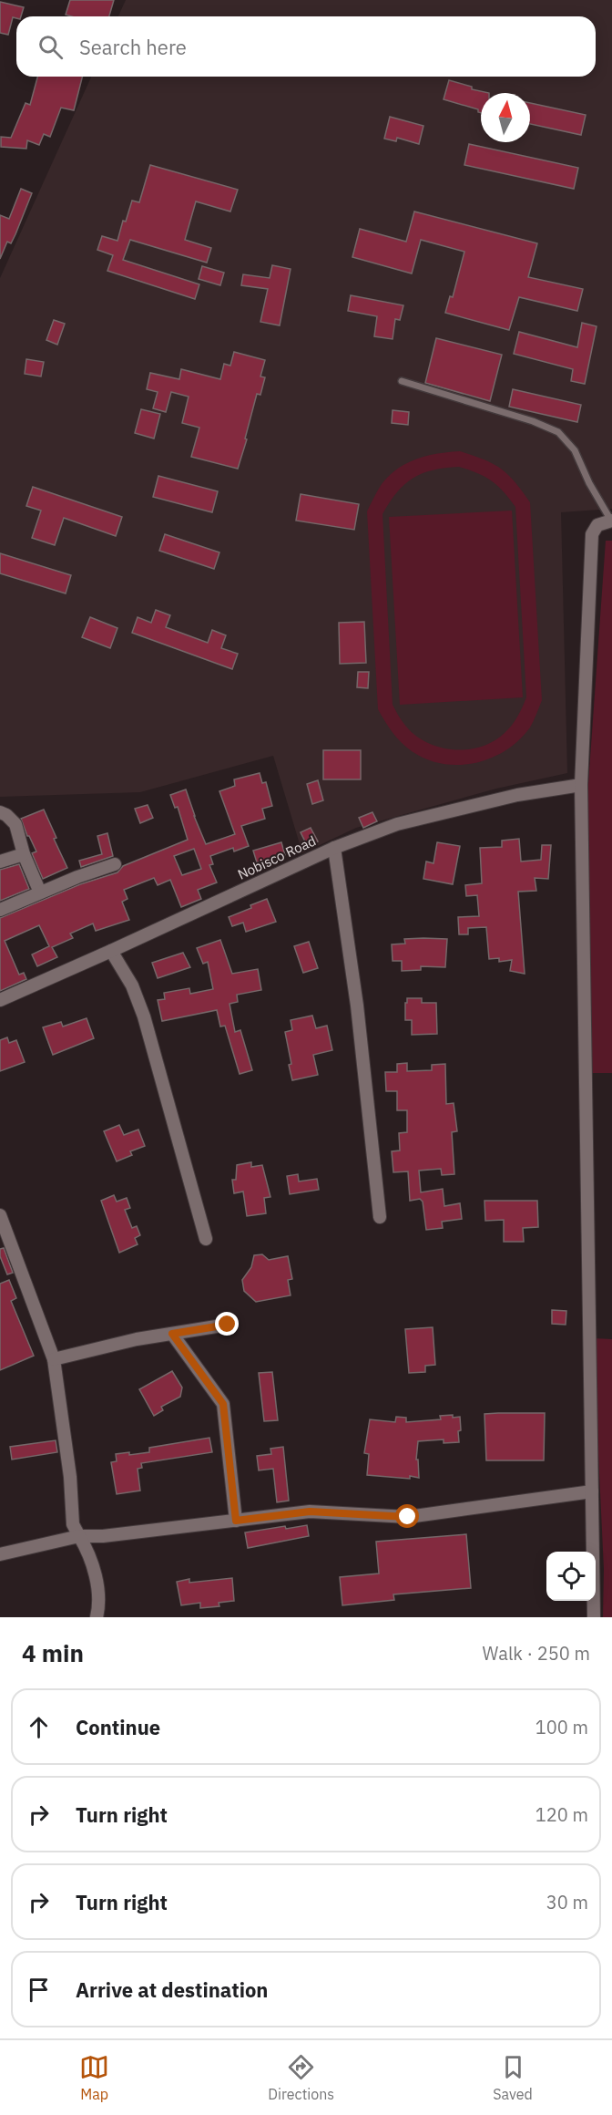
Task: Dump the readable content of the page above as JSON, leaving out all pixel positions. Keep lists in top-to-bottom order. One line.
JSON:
{"streets":{"street":["Nobisco Road"]},"north":"top","page":{"search":"Search here","heading":["4 min","Walk · 250 m"],"list":[["Continue","100 m"],["Turn right","120 m"],["Turn right","30 m"],"Arrive at destination"],"nav":["Map","Directions","Saved"]}}
